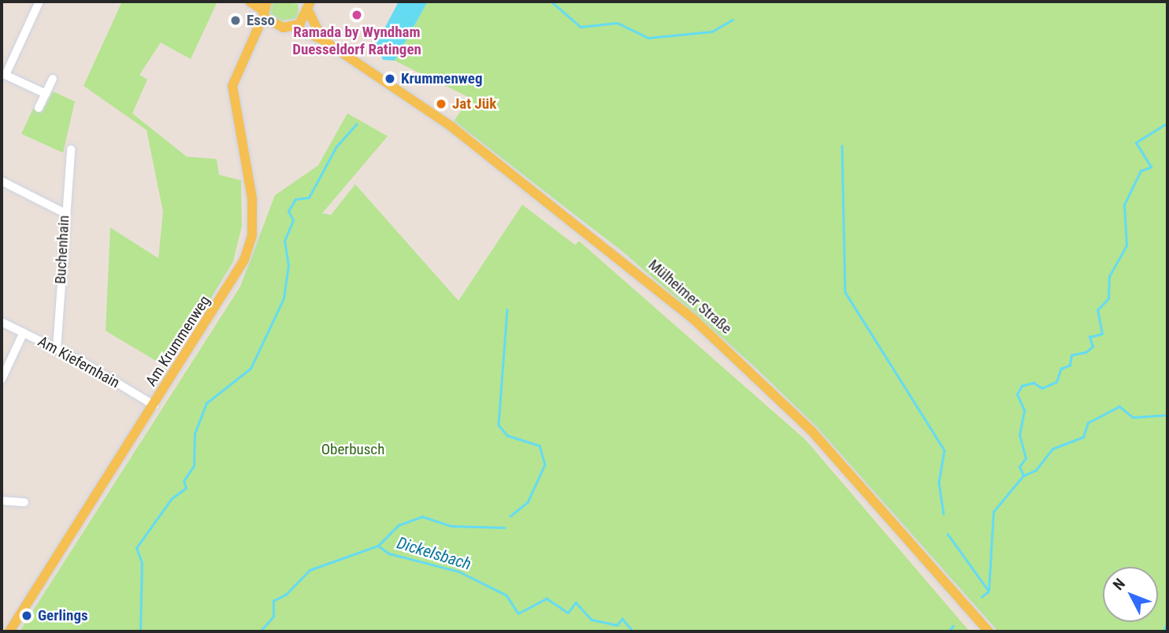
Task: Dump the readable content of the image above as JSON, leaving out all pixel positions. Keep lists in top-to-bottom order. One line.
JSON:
{"streets":{"main road":["Mülheimer Straße","Am Krummenweg"],"street":["Buchenhain","Am Kiefernhain"]},"crossings":[["Buchenhain","Am Kiefernhain"],["Am Krummenweg","Am Kiefernhain"]],"water":["Dickelsbach"],"parks":["Oberbusch"],"places":["Ramada by Wyndham Duesseldorf Ratingen","Esso","Krummenweg","Jat Jük","Gerlings"],"north":"top left"}
